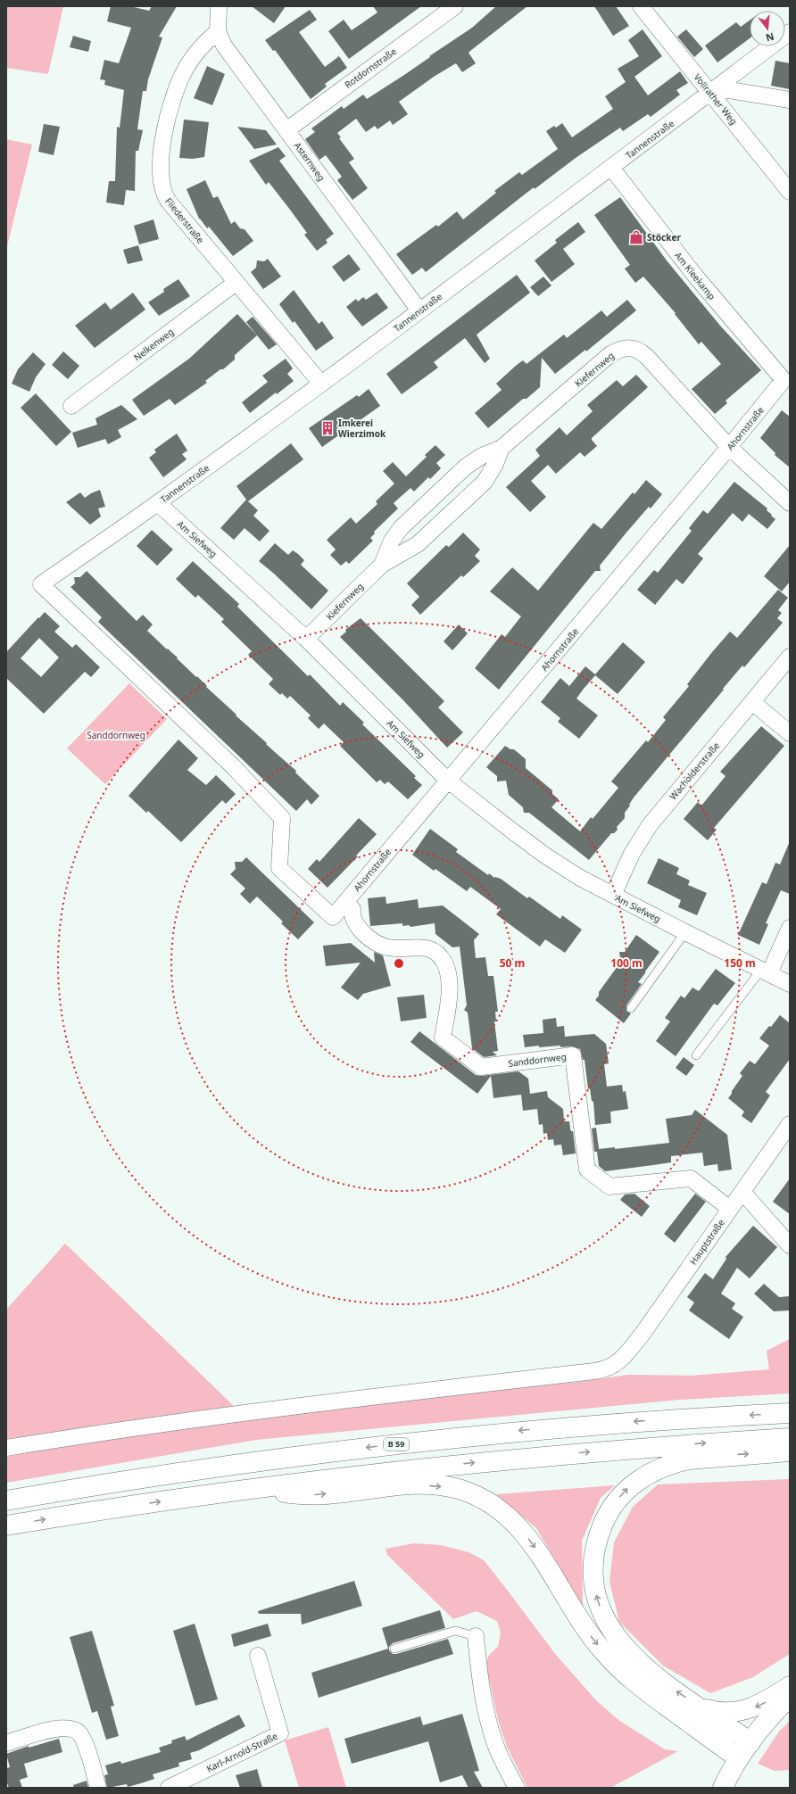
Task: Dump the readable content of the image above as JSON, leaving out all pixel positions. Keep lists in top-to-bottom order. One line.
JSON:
{"streets":{"main road":["B 59"],"street":["Rotdornstraße","Vollrather Weg","Tannenstraße","Asternweg","Fliederstraße","Am Kleekamp","Nelkenweg","Kiefernweg","Ahornstraße","Am Siefweg","Wacholderstraße","Sanddornweg","Hauptstraße","Karl-Arnold-Straße"]},"crossings":[["Rotdornstraße","Asternweg"],["Vollrather Weg","Tannenstraße"],["Tannenstraße","Asternweg"],["Tannenstraße","Fliederstraße"],["Tannenstraße","Am Kleekamp"],["Tannenstraße","Ahornstraße"],["Tannenstraße","Am Siefweg"],["Asternweg","Fliederstraße"],["Fliederstraße","Nelkenweg"],["Am Kleekamp","Ahornstraße"],["Kiefernweg","Ahornstraße"],["Kiefernweg","Am Siefweg"],["Ahornstraße","Am Siefweg"],["Ahornstraße","Sanddornweg"],["Am Siefweg","Wacholderstraße"],["Sanddornweg","Hauptstraße"]],"parks":["Sanddornweg"],"places":{"shop":["Stöcker"],"building":["Imkerei Wierzimok"]},"north":"bottom","rings":["50 m","100 m","150 m"]}
